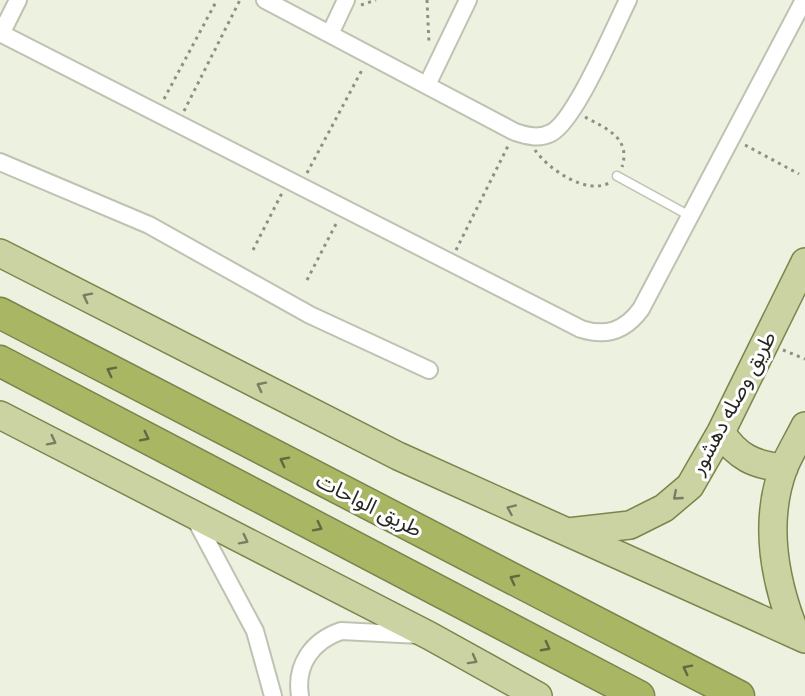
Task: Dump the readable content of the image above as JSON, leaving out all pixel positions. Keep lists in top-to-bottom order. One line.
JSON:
{"streets":{"highway":["طريق الواحات"],"main road":["طريق وصله دهشور"]},"one_way":["طريق وصله دهشور"]}
